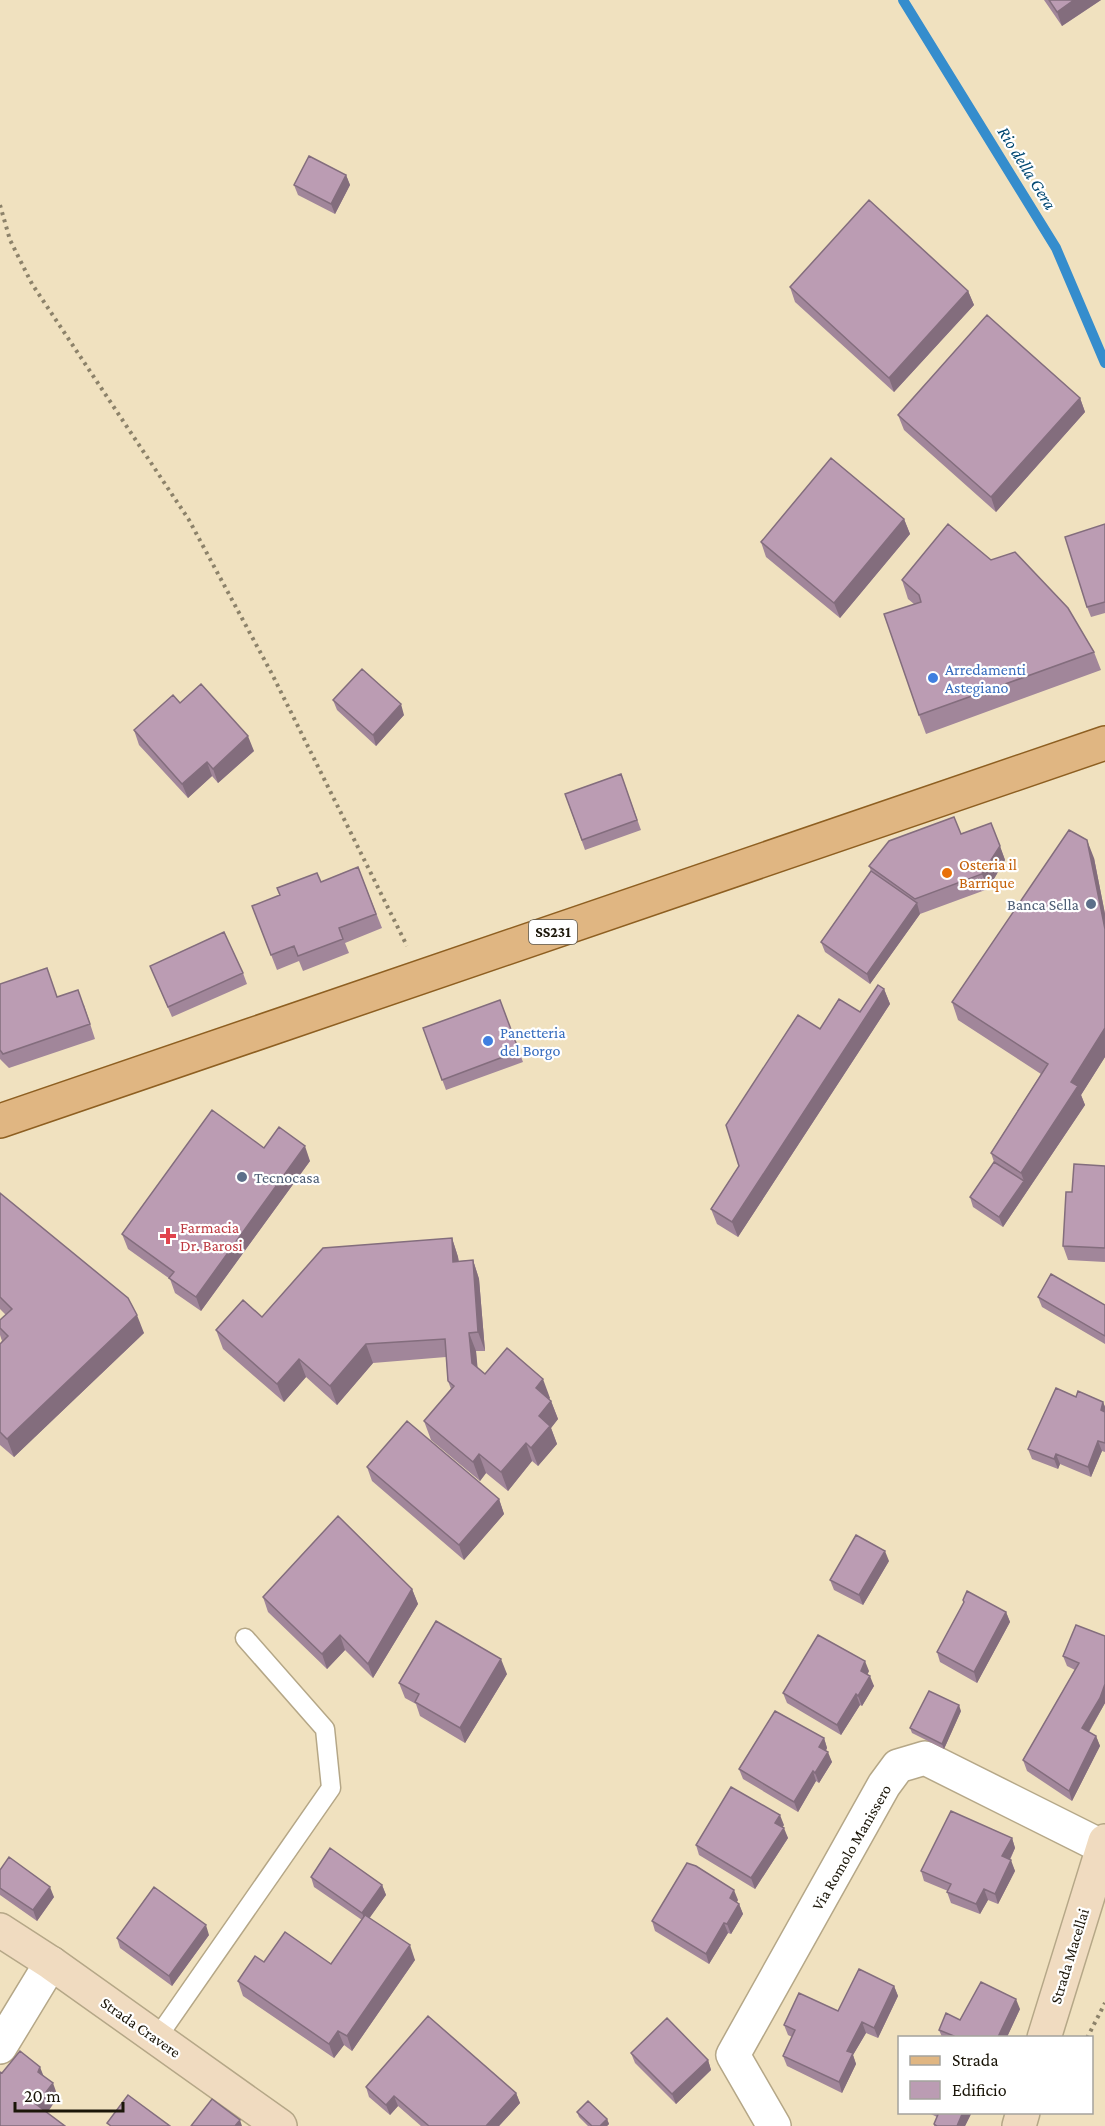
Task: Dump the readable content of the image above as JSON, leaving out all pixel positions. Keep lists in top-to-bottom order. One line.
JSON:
{"streets":{"main road":["SS231"],"street":["Via Romolo Manissero","Strada Macellai","Strada Cravere"]},"crossings":[["Via Romolo Manissero","Strada Macellai"]],"water":["Rio della Gera"],"places":{"other":["Arredamenti Astegiano","Osteria il Barrique","Banca Sella","Panetteria del Borgo","Tecnocasa"],"health":["Farmacia Dr. Barosi"]},"legend":["Strada","Edificio"],"scale_bar":"20 m"}
